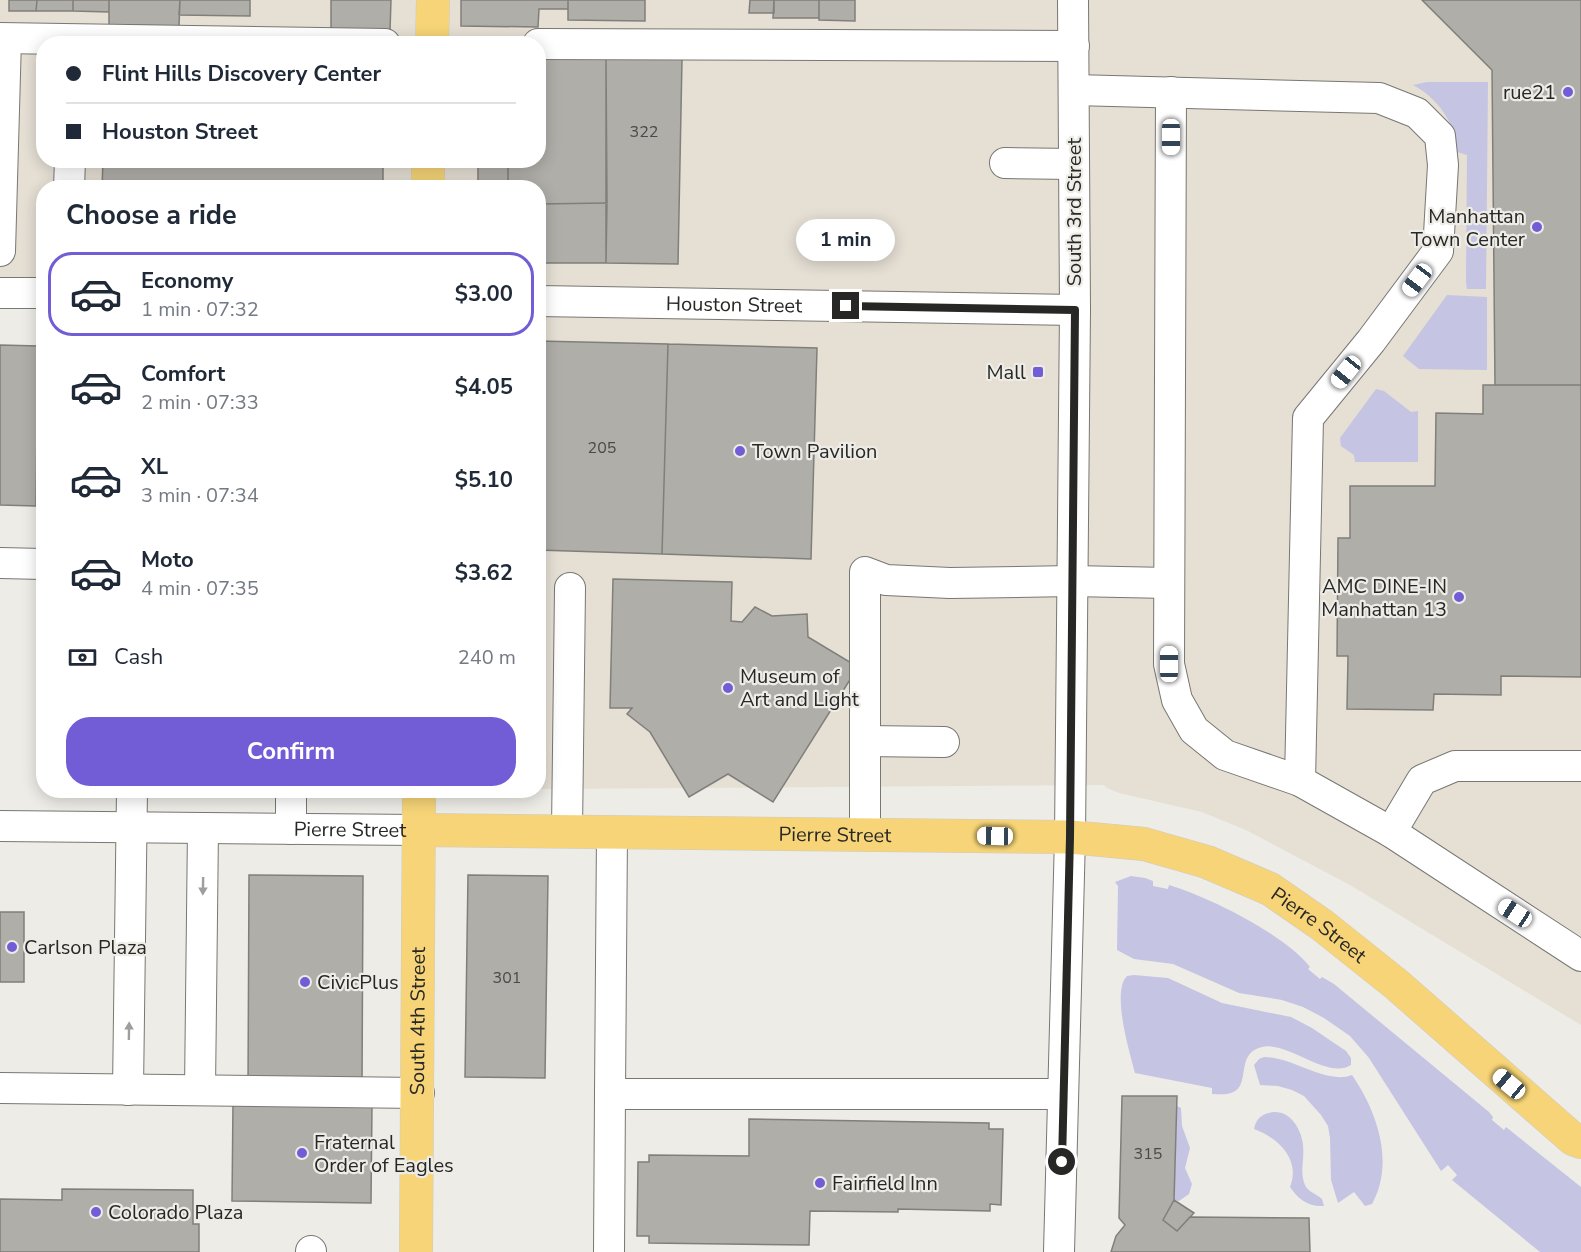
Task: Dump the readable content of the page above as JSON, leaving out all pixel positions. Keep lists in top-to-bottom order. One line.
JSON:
{"streets":{"main road":["Pierre Street","South 4th Street"],"street":["South 3rd Street","Houston Street"]},"crossings":[["South 3rd Street","Houston Street"],["South 3rd Street","Pierre Street"],["Pierre Street","South 4th Street"]],"places":{"other":["rue21","Manhattan Town Center","Town Pavilion","AMC DINE-IN Manhattan 13","Museum of Art and Light","Carlson Plaza","CivicPlus","Fraternal Order of Eagles","Fairfield Inn","Colorado Plaza"],"transit":["Mall"]},"house_numbers":["322","205","301","315"],"page":{"banner":["Flint Hills Discovery Center","Houston Street"],"heading":"Choose a ride","bubble":"1 min","list":[{"name":"Economy","note":"1 min · 07:32","value":"$3.00"},{"name":"Comfort","note":"2 min · 07:33","value":"$4.05"},{"name":"XL","note":"3 min · 07:34","value":"$5.10"},{"name":"Moto","note":"4 min · 07:35","value":"$3.62"}],"pay":["Cash","240 m"],"buttons":"Confirm"}}
